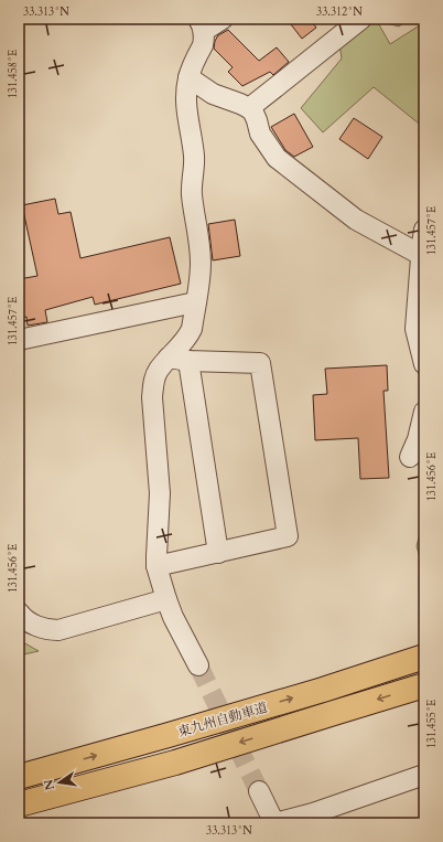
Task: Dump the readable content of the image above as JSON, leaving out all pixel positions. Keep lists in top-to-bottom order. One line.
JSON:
{"streets":{"highway":["東九州自動車道"]},"north":"left","coordinates":["33.313°N","33.312°N","131.458°E","131.457°E","131.456°E","131.455°E"]}
